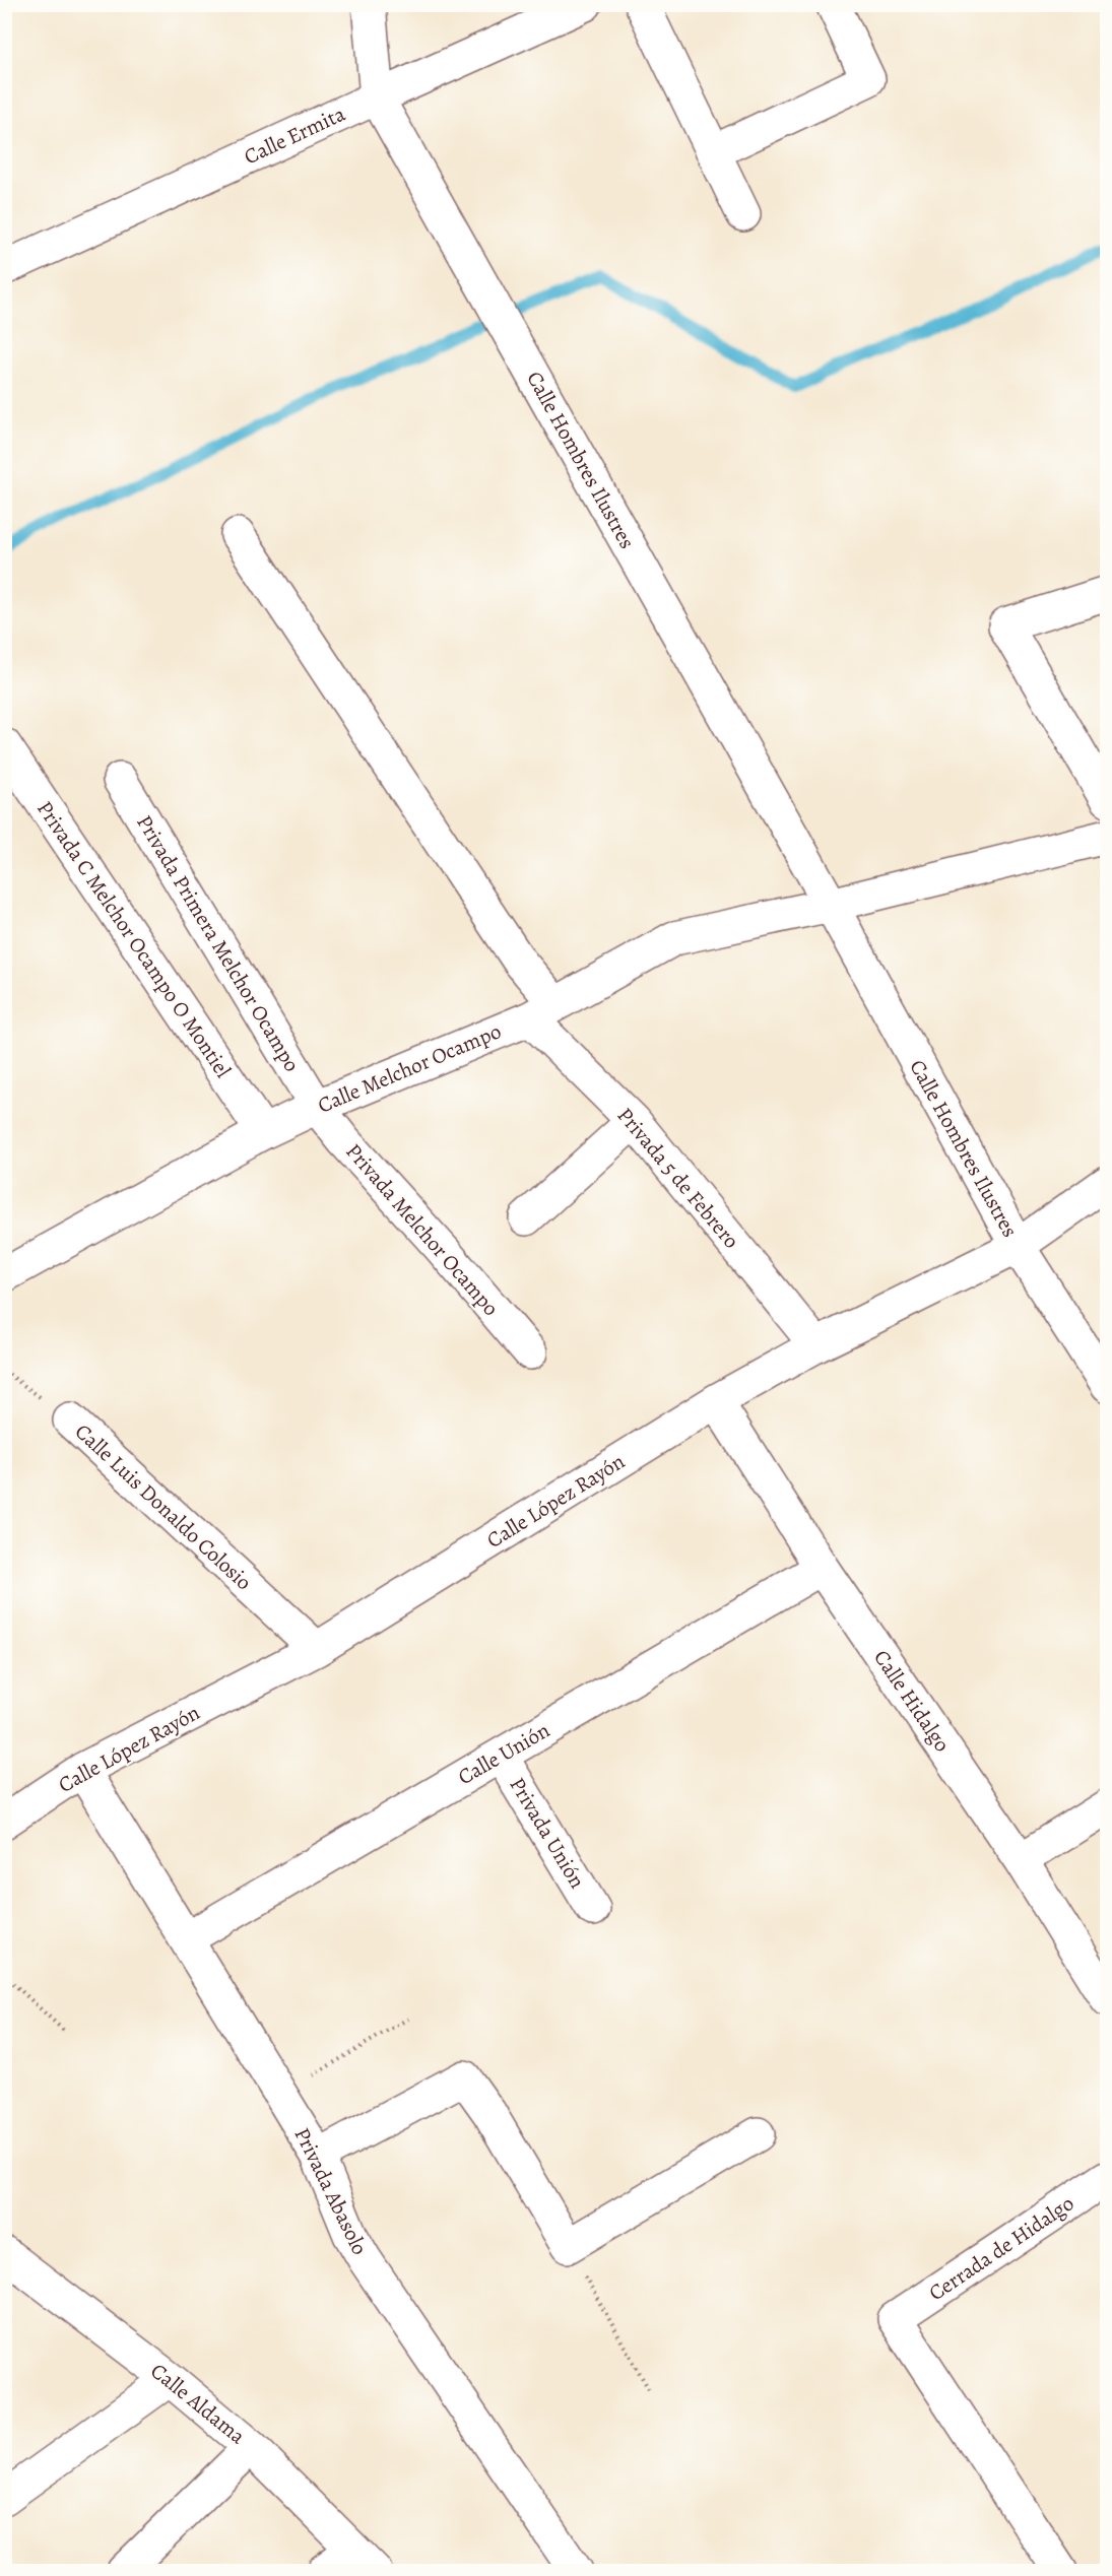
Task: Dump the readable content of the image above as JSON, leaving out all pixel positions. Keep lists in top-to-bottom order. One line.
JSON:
{"streets":{"street":["Calle Ermita","Calle Hombres Ilustres","Privada C Melchor Ocampo O Montiel","Privada Primera Melchor Ocampo","Calle Melchor Ocampo","Privada 5 de Febrero","Privada Melchor Ocampo","Calle López Rayón","Calle Luis Donaldo Colosio","Calle Hidalgo","Calle Unión","Privada Unión","Privada Abasolo","Cerrada de Hidalgo","Calle Aldama"]},"crossings":[["Calle Ermita","Calle Hombres Ilustres"],["Calle Hombres Ilustres","Calle Melchor Ocampo"],["Calle Hombres Ilustres","Calle López Rayón"],["Privada C Melchor Ocampo O Montiel","Calle Melchor Ocampo"],["Privada Primera Melchor Ocampo","Calle Melchor Ocampo"],["Privada Primera Melchor Ocampo","Privada Melchor Ocampo"],["Calle Melchor Ocampo","Privada 5 de Febrero"],["Calle Melchor Ocampo","Privada Melchor Ocampo"],["Privada 5 de Febrero","Calle López Rayón"],["Calle López Rayón","Calle Luis Donaldo Colosio"],["Calle López Rayón","Calle Hidalgo"],["Calle López Rayón","Privada Abasolo"],["Calle Hidalgo","Calle Unión"],["Calle Unión","Privada Unión"],["Calle Unión","Privada Abasolo"]]}
